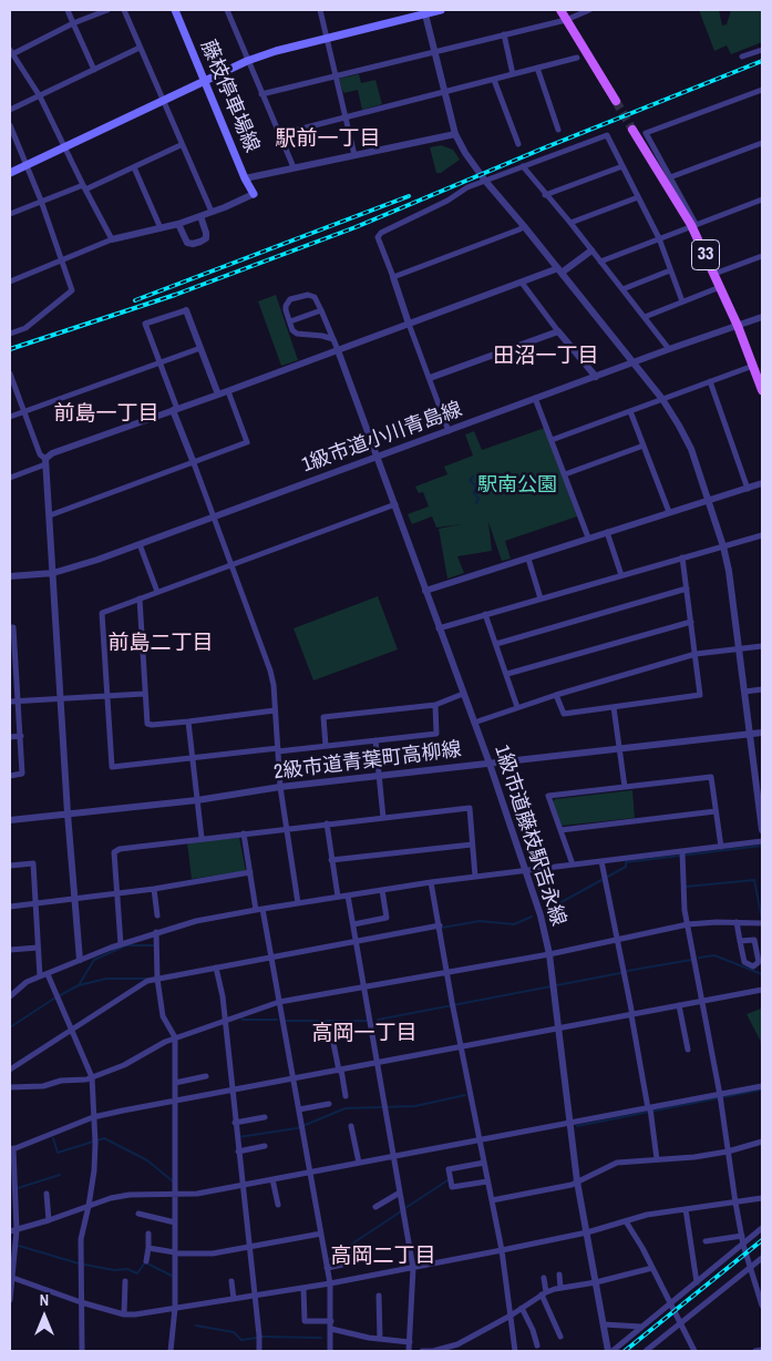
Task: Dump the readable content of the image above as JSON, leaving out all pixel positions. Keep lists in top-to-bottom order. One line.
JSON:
{"streets":{"main road":["藤枝停車場線","33"],"street":["1級市道小川青島線","2級市道青葉町高柳線","1級市道藤枝駅吉永線"]},"crossings":[["33","1級市道小川青島線"],["1級市道小川青島線","1級市道藤枝駅吉永線"],["2級市道青葉町高柳線","1級市道藤枝駅吉永線"]],"districts":["駅前一丁目","田沼一丁目","前島一丁目","前島二丁目","高岡一丁目","高岡二丁目"],"parks":["駅南公園"],"north":"top"}
